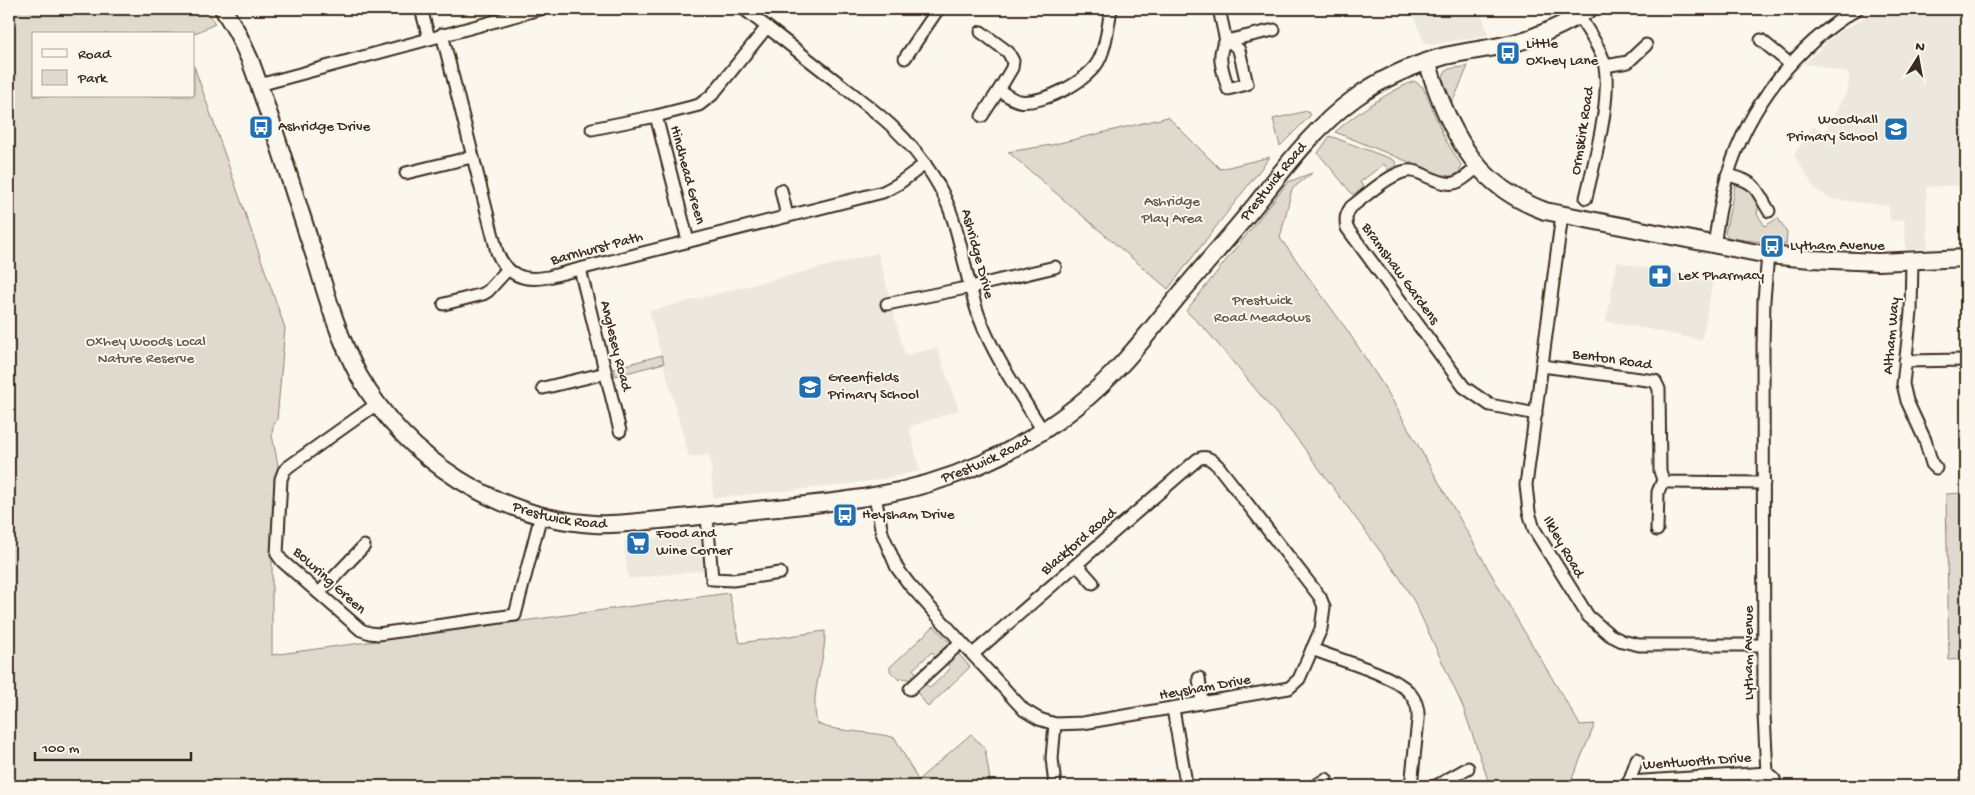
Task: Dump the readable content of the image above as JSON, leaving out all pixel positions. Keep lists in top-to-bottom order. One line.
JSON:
{"streets":{"main road":["Prestwick Road"],"street":["Ormskirk Road","Hindhead Green","Barnhurst Path","Ashridge Drive","Bramshaw Gardens","Altham Way","Anglesey Road","Benton Road","Blackford Road","Ilkley Road","Bowring Green","Lytham Avenue","Heysham Drive","Wentworth Drive"]},"crossings":[["Ormskirk Road","Prestwick Road"],["Hindhead Green","Barnhurst Path"],["Hindhead Green","Ashridge Drive"],["Prestwick Road","Ashridge Drive"],["Prestwick Road","Bowring Green"],["Prestwick Road","Heysham Drive"],["Barnhurst Path","Ashridge Drive"],["Barnhurst Path","Anglesey Road"],["Bramshaw Gardens","Ilkley Road"],["Benton Road","Ilkley Road"],["Blackford Road","Heysham Drive"],["Ilkley Road","Lytham Avenue"],["Lytham Avenue","Wentworth Drive"]],"parks":["Ashridge Play Area","Prestwick Road Meadows","Oxhey Woods Local Nature Reserve"],"places":{"bus stop":["Little Oxhey Lane","Ashridge Drive","Lytham Avenue","Heysham Drive"],"school or university":["Woodhall Primary School","Greenfields Primary School"],"pharmacy":["Lex Pharmacy"],"supermarket":["Food and Wine Corner"]},"legend":["Road","Park"],"scale_bar":"100 m","north":"top"}
